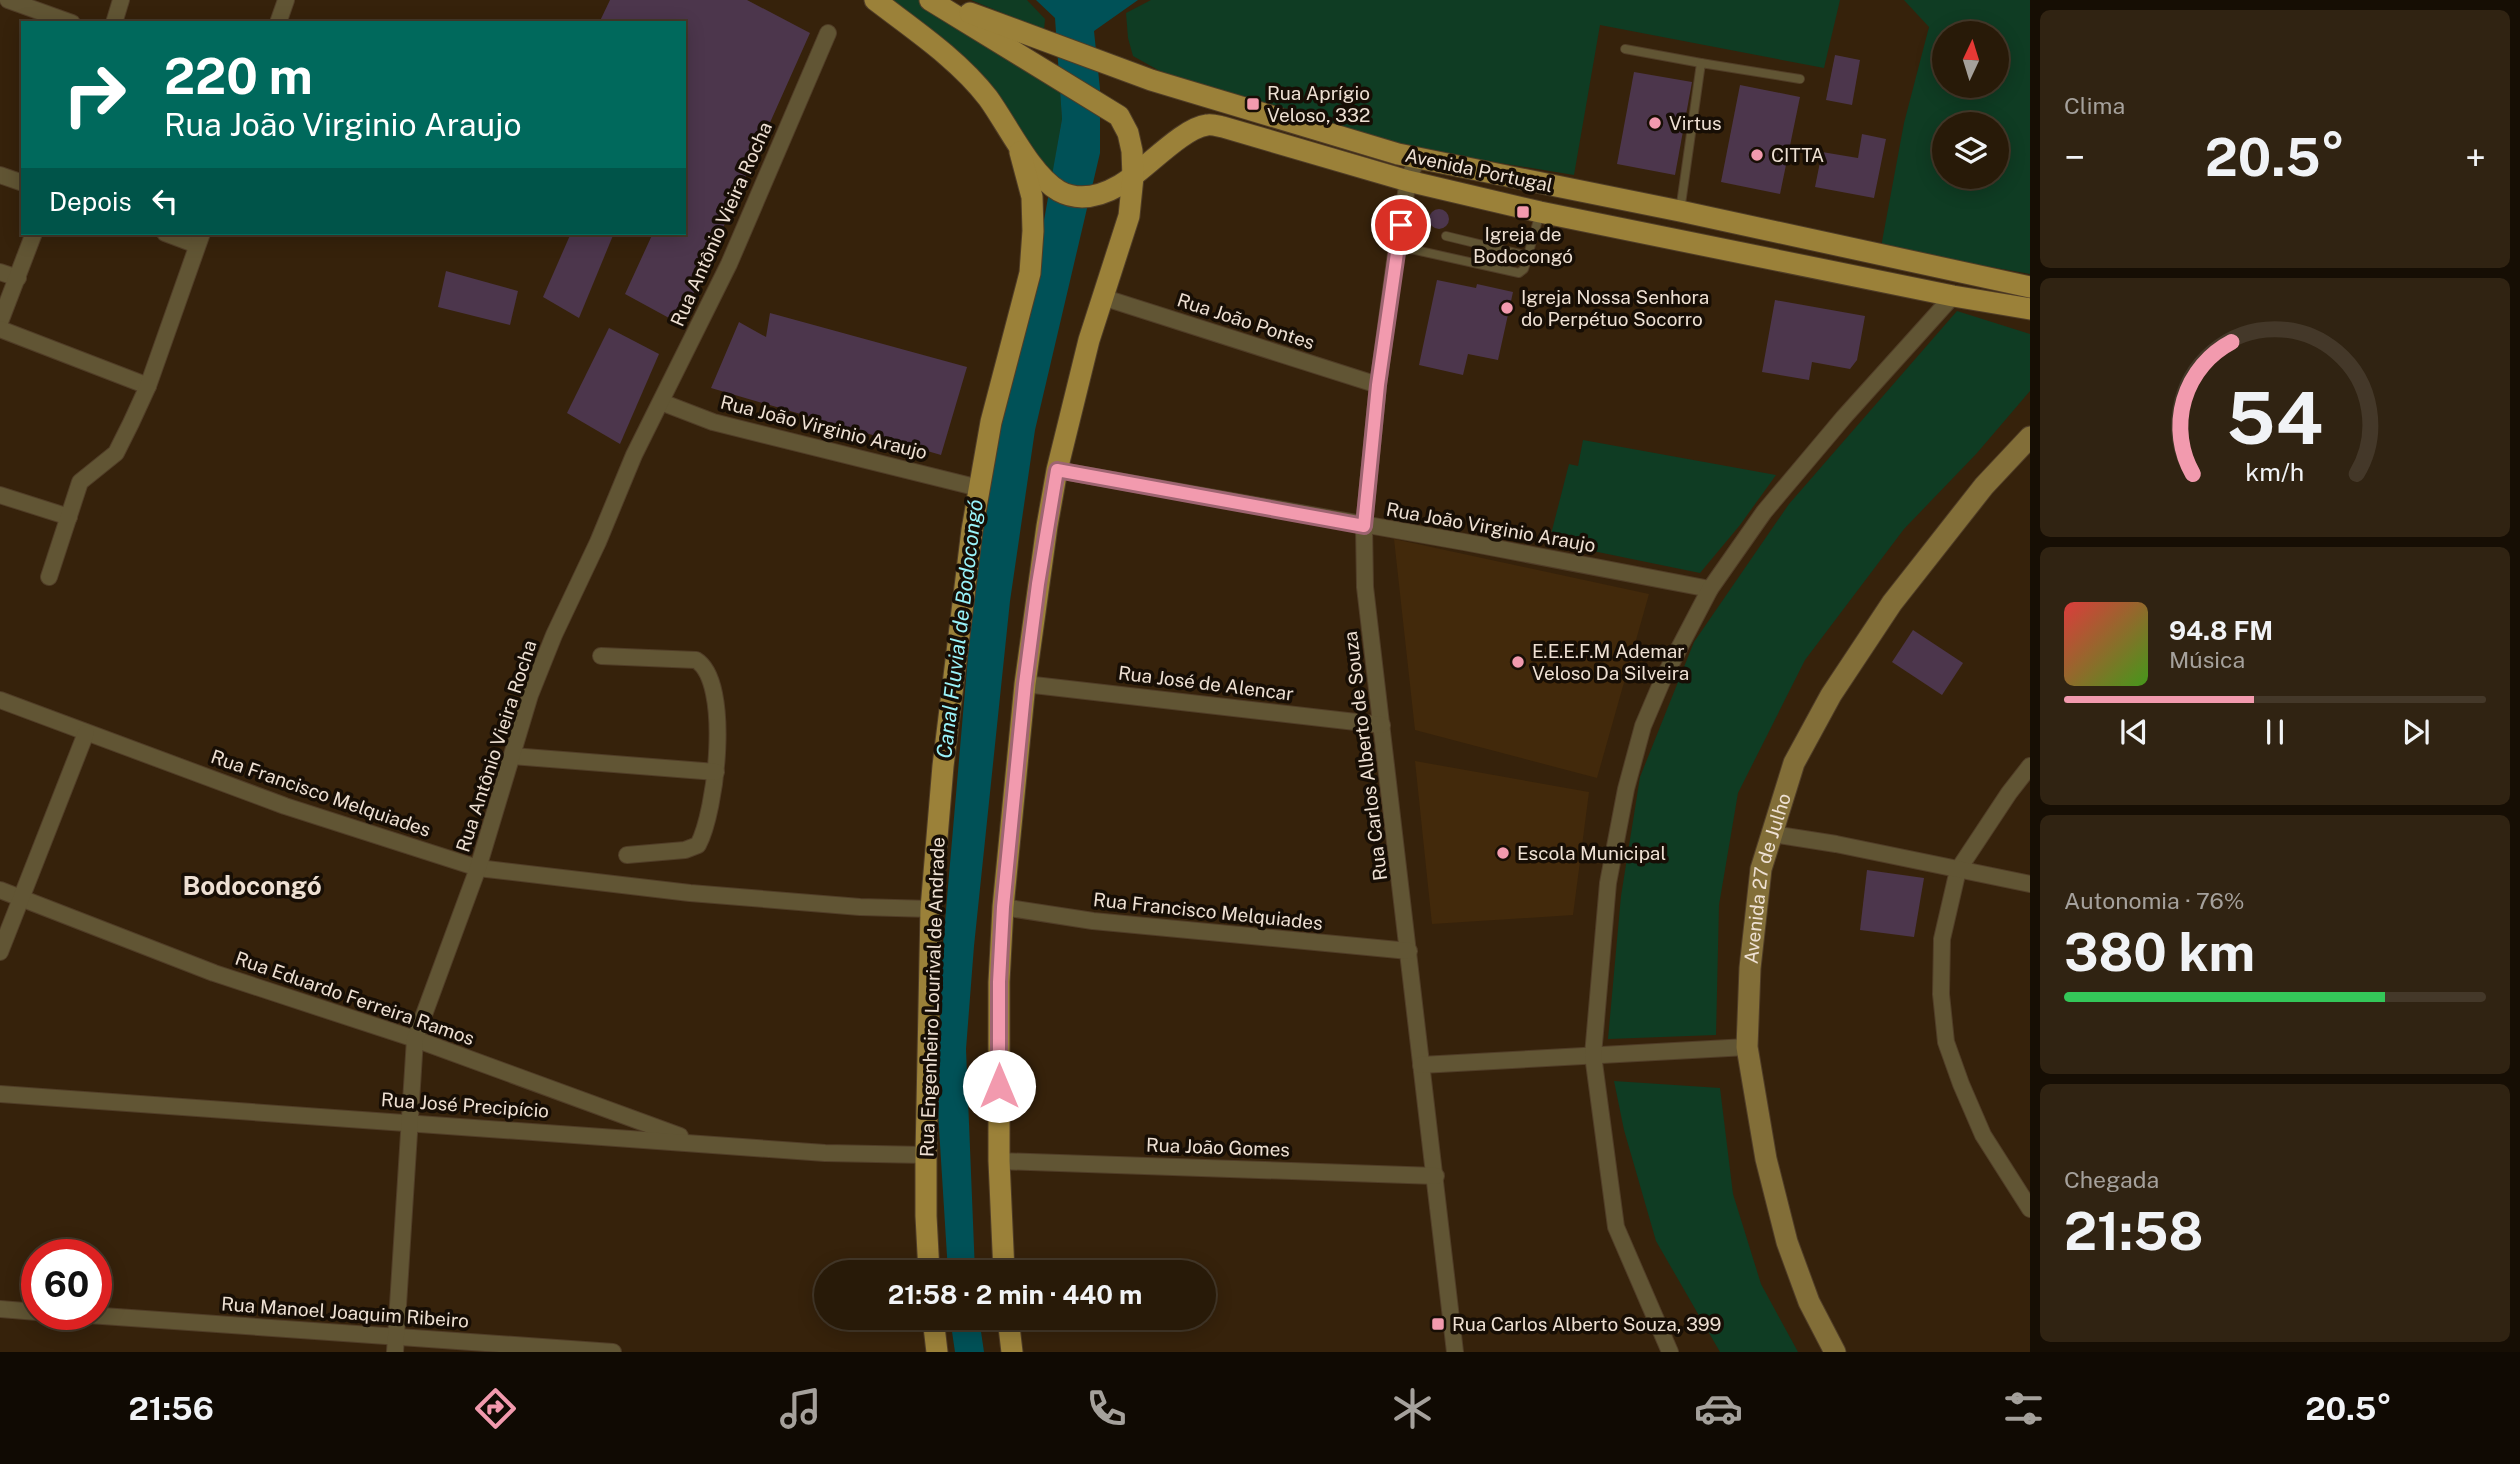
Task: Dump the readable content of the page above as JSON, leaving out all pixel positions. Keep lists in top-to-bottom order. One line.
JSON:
{"streets":{"main road":["Avenida Portugal","Avenida 27 de Julho","Rua Engenheiro Lourival de Andrade"],"street":["Rua Antônio Vieira Rocha","Rua João Pontes","Rua João Virginio Araujo","Rua José de Alencar","Rua Carlos Alberto de Souza","Rua Francisco Melquiades","Rua Eduardo Ferreira Ramos","Rua José Precipício","Rua João Gomes","Rua Manoel Joaquim Ribeiro"]},"crossings":[["Avenida Portugal","Rua Carlos Alberto de Souza"],["Avenida Portugal","Rua Engenheiro Lourival de Andrade"],["Rua Antônio Vieira Rocha","Rua João Virginio Araujo"],["Rua Antônio Vieira Rocha","Rua Francisco Melquiades"],["Rua Antônio Vieira Rocha","Rua Eduardo Ferreira Ramos"],["Rua Antônio Vieira Rocha","Rua José Precipício"],["Rua Antônio Vieira Rocha","Rua Manoel Joaquim Ribeiro"],["Rua João Pontes","Rua Carlos Alberto de Souza"],["Rua João Virginio Araujo","Rua Carlos Alberto de Souza"],["Rua João Virginio Araujo","Rua Engenheiro Lourival de Andrade"],["Rua José de Alencar","Rua Carlos Alberto de Souza"],["Rua Carlos Alberto de Souza","Rua Francisco Melquiades"],["Rua Carlos Alberto de Souza","Rua João Gomes"],["Rua Francisco Melquiades","Rua Engenheiro Lourival de Andrade"],["Rua Engenheiro Lourival de Andrade","Rua José Precipício"],["Rua Eduardo Ferreira Ramos","Rua José Precipício"]],"districts":["Bodocongó"],"water":["Canal Fluvial de Bodocongó"],"places":{"transit":["Rua Aprígio Veloso, 332","Igreja de Bodocongó","Rua Carlos Alberto Souza, 399"],"other":["Virtus","CITTA","Igreja Nossa Senhora do Perpétuo Socorro","E.E.E.F.M Ademar Veloso Da Silveira","Escola Municipal"]},"north":"top","page":{"tile":["Clima",["Autonomia · 76%","380 km"],["Chegada","21:58"]],"turn":["220 m","Rua João Virginio Araujo"],"heat":["−","20.5°","+"],"then":"Depois","song":["94.8 FM","Música"],"limit":"60","trip":"21:58 · 2 min · 440 m","tabs":["21:56","20.5°"],"gauge":["54","km/h"]}}
